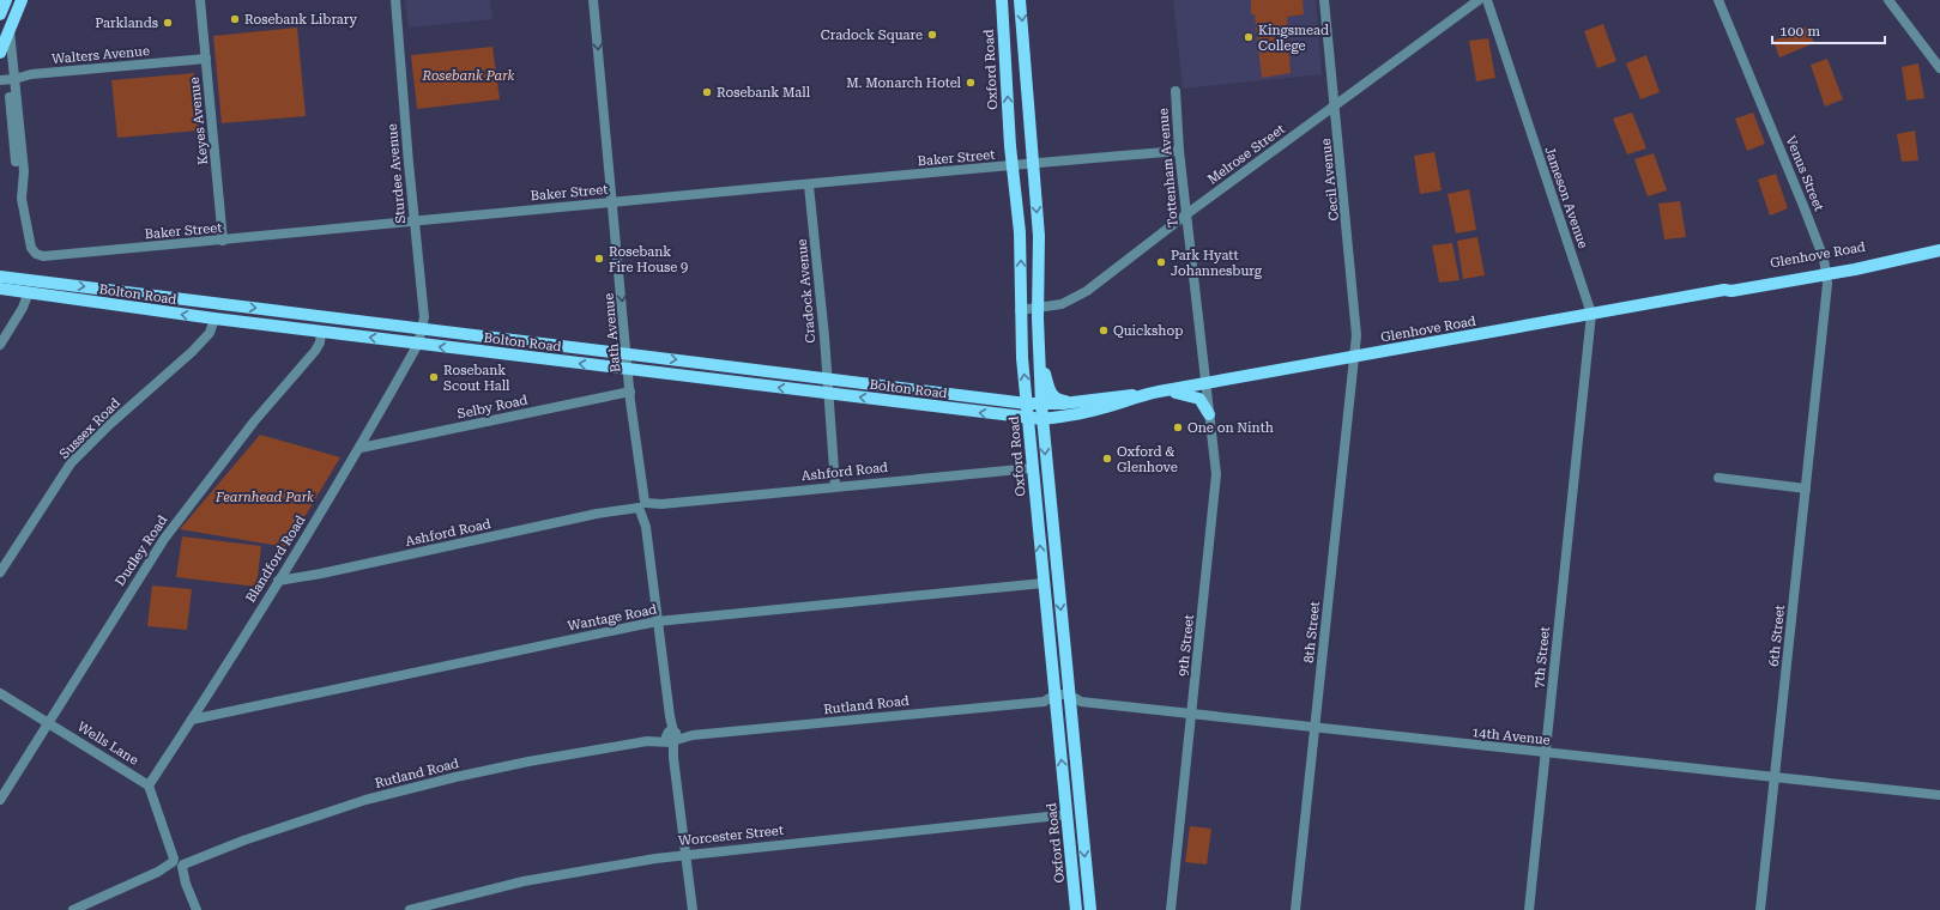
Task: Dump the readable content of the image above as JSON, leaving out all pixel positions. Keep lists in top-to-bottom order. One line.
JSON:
{"streets":{"main road":["Oxford Road","Glenhove Road","Bolton Road"],"street":["Walters Avenue","Keyes Avenue","Melrose Street","Baker Street","Tottenham Avenue","Sturdee Avenue","Venus Street","Cecil Avenue","Jameson Avenue","Cradock Avenue","Bath Avenue","Selby Road","Sussex Road","Ashford Road","Dudley Road","Blandford Road","Wantage Road","8th Street","6th Street","9th Street","7th Street","Rutland Road","14th Avenue","Wells Lane","Worcester Street"]},"crossings":[["Walters Avenue","Keyes Avenue"],["Walters Avenue","Baker Street"],["Oxford Road","Melrose Street"],["Oxford Road","Baker Street"],["Oxford Road","Glenhove Road"],["Oxford Road","Bolton Road"],["Oxford Road","Ashford Road"],["Oxford Road","Wantage Road"],["Oxford Road","Rutland Road"],["Oxford Road","14th Avenue"],["Oxford Road","Worcester Street"],["Keyes Avenue","Baker Street"],["Melrose Street","Tottenham Avenue"],["Melrose Street","Cecil Avenue"],["Baker Street","Tottenham Avenue"],["Baker Street","Sturdee Avenue"],["Baker Street","Cradock Avenue"],["Baker Street","Bath Avenue"],["Tottenham Avenue","Glenhove Road"],["Tottenham Avenue","9th Street"],["Sturdee Avenue","Bolton Road"],["Sturdee Avenue","Blandford Road"],["Venus Street","Glenhove Road"],["Venus Street","6th Street"],["Cecil Avenue","Glenhove Road"],["Cecil Avenue","8th Street"],["Jameson Avenue","Glenhove Road"],["Jameson Avenue","7th Street"],["Glenhove Road","Bolton Road"],["Glenhove Road","8th Street"],["Glenhove Road","9th Street"],["Cradock Avenue","Bolton Road"],["Cradock Avenue","Ashford Road"],["Bolton Road","Bath Avenue"],["Bolton Road","Sussex Road"],["Bolton Road","Dudley Road"],["Bolton Road","Blandford Road"],["Bath Avenue","Selby Road"],["Bath Avenue","Ashford Road"],["Selby Road","Blandford Road"],["Ashford Road","Blandford Road"],["Dudley Road","Wells Lane"],["Blandford Road","Wantage Road"],["Blandford Road","Wells Lane"],["8th Street","14th Avenue"],["6th Street","14th Avenue"],["9th Street","14th Avenue"],["7th Street","14th Avenue"]],"one_way":["Bath Avenue"],"parks":["Rosebank Park","Fearnhead Park"],"places":["Rosebank Library","Parklands","Cradock Square","Kingsmead College","M. Monarch Hotel","Rosebank Mall","Rosebank Fire House 9","Park Hyatt Johannesburg","Quickshop","Rosebank Scout Hall","One on Ninth","Oxford & Glenhove"],"scale_bar":"100 m"}
